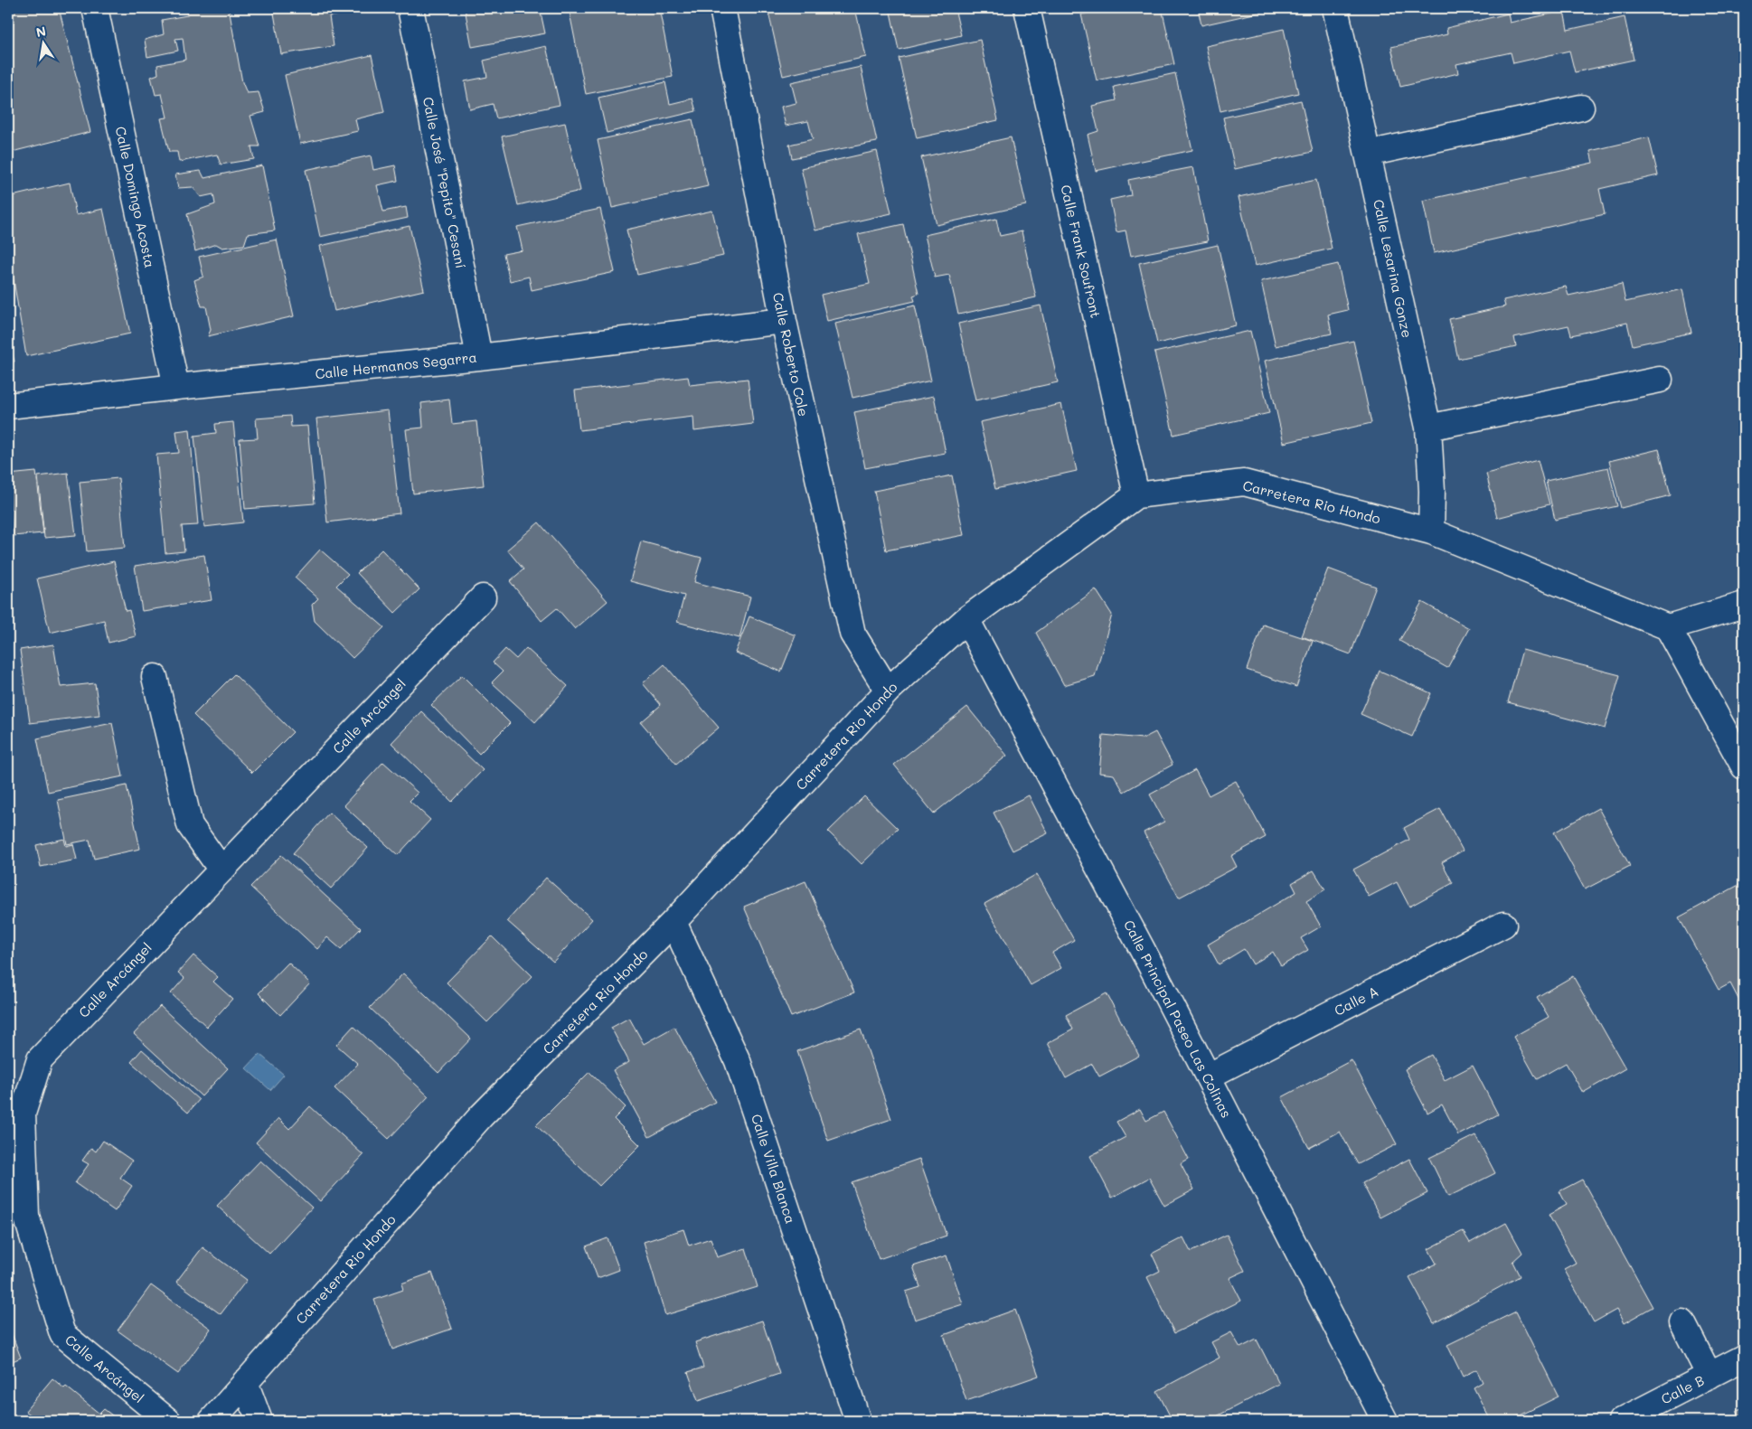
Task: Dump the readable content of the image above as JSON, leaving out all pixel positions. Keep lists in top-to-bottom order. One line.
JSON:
{"streets":{"street":["Calle José \"Pepito\" Cesaní","Calle Domingo Acosta","Calle Frank Soufront","Calle Lesarina Gonze","Calle Roberto Cole","Calle Hermanos Segarra","Carretera Rio Hondo","Calle Arcángel","Calle A","Calle Principal Paseo Las Colinas","Calle Villa Blanca","Calle B"]},"crossings":[["Calle José \"Pepito\" Cesaní","Calle Hermanos Segarra"],["Calle Domingo Acosta","Calle Hermanos Segarra"],["Calle Frank Soufront","Carretera Rio Hondo"],["Calle Lesarina Gonze","Carretera Rio Hondo"],["Calle Roberto Cole","Calle Hermanos Segarra"],["Calle Roberto Cole","Carretera Rio Hondo"],["Carretera Rio Hondo","Calle Principal Paseo Las Colinas"],["Carretera Rio Hondo","Calle Villa Blanca"],["Calle A","Calle Principal Paseo Las Colinas"]],"north":"top"}
